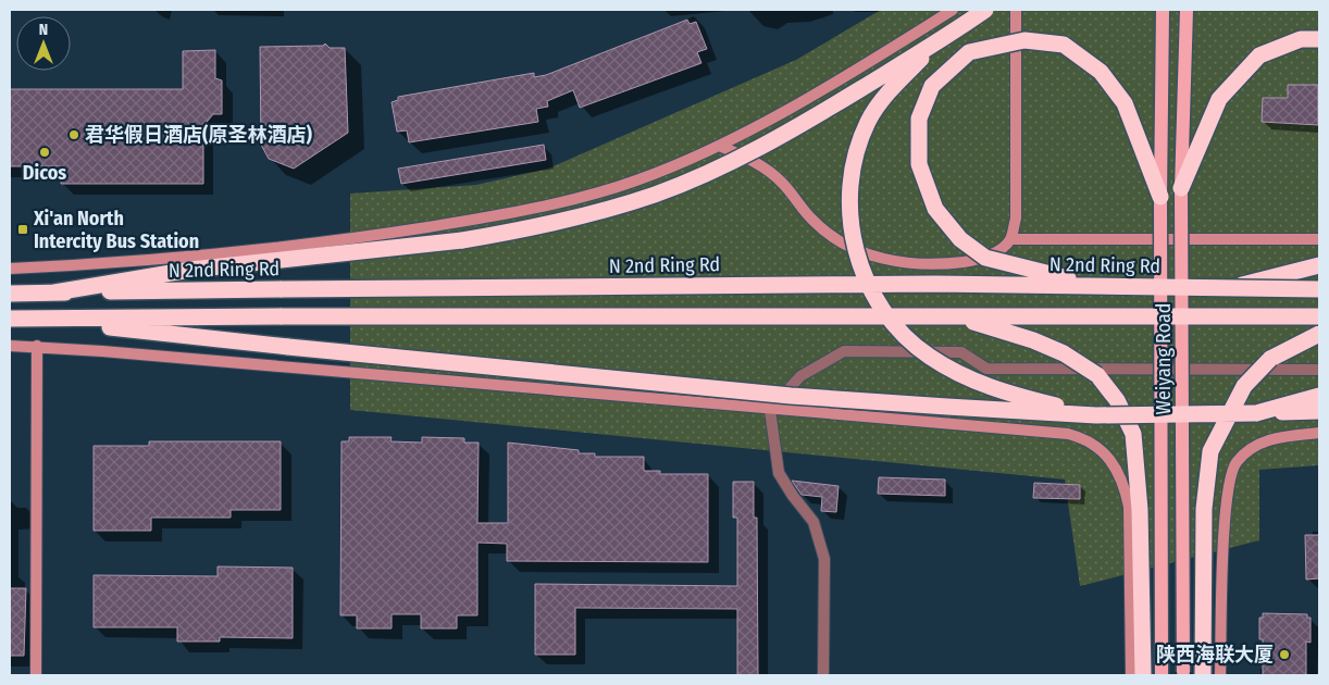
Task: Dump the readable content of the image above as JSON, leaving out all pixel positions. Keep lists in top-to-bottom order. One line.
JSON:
{"streets":{"highway":["N 2nd Ring Rd"],"main road":["Weiyang Road"]},"places":{"other":["君华假日酒店(原圣林酒店)","Dicos","陕西海联大厦"],"transit":["Xi'an North Intercity Bus Station"]},"north":"top"}
